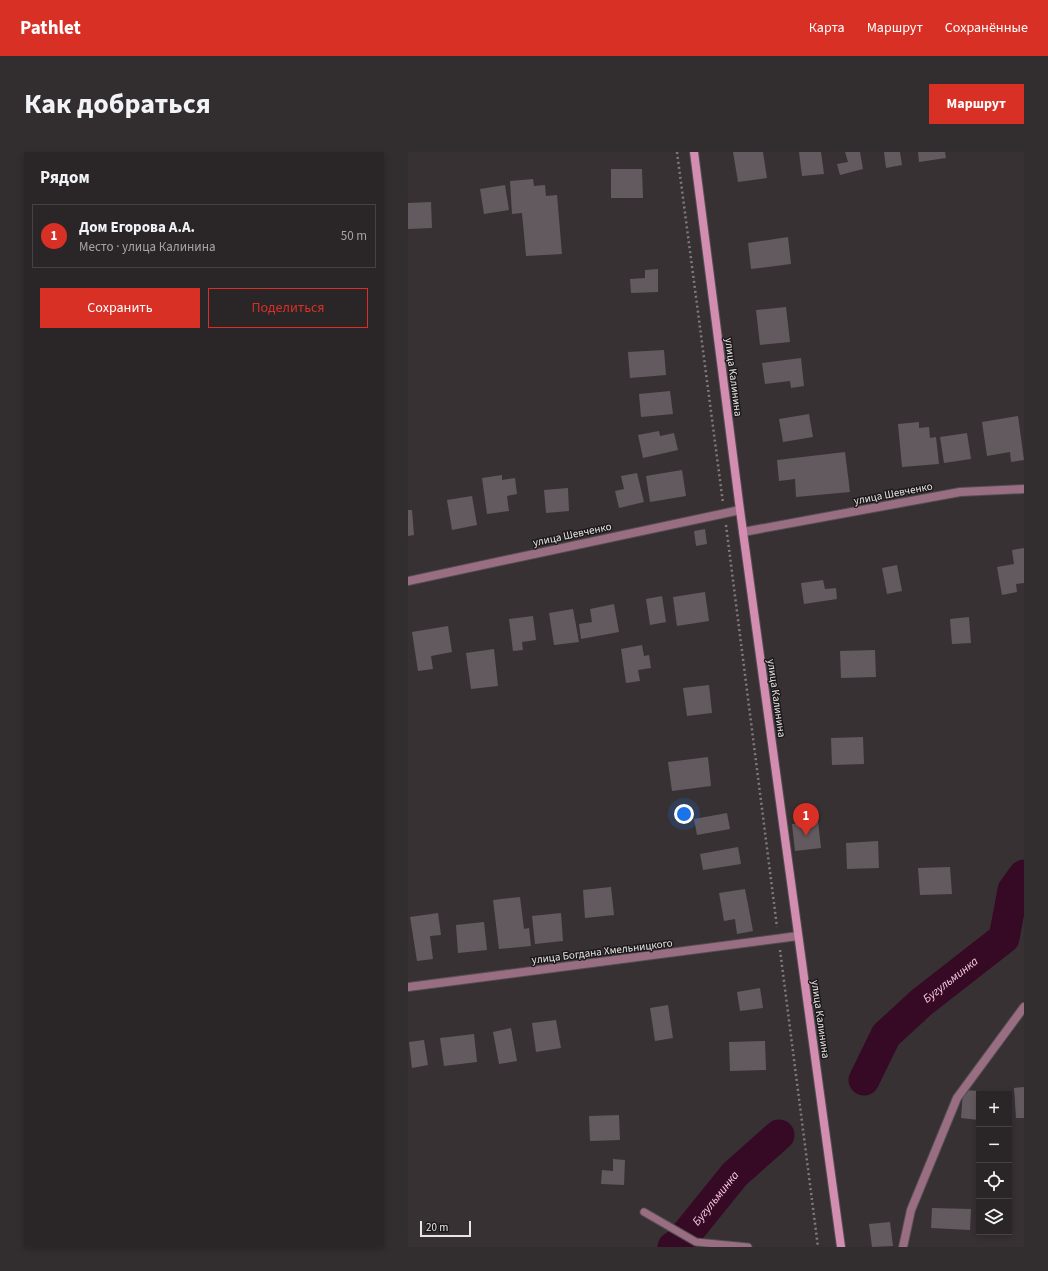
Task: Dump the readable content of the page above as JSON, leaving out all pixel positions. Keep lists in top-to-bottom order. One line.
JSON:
{"streets":{"main road":["улица Калинина"],"street":["улица Шевченко","улица Богдана Хмельницкого"]},"crossings":[["улица Калинина","улица Шевченко"],["улица Калинина","улица Богдана Хмельницкого"]],"water":["Бугульминка"],"scale_bar":"20 m","page":{"header":"Pathlet","nav":["Карта","Маршрут","Сохранённые"],"title":"Как добраться","buttons":["Маршрут",["Сохранить","Поделиться"]],"heading":"Рядом","list":[{"mark":"1","name":"Дом Егорова А.А.","note":"Место · улица Калинина","value":"50 m"}],"pins":"1","map_buttons":["+","−"],"scale":"20 m"}}
